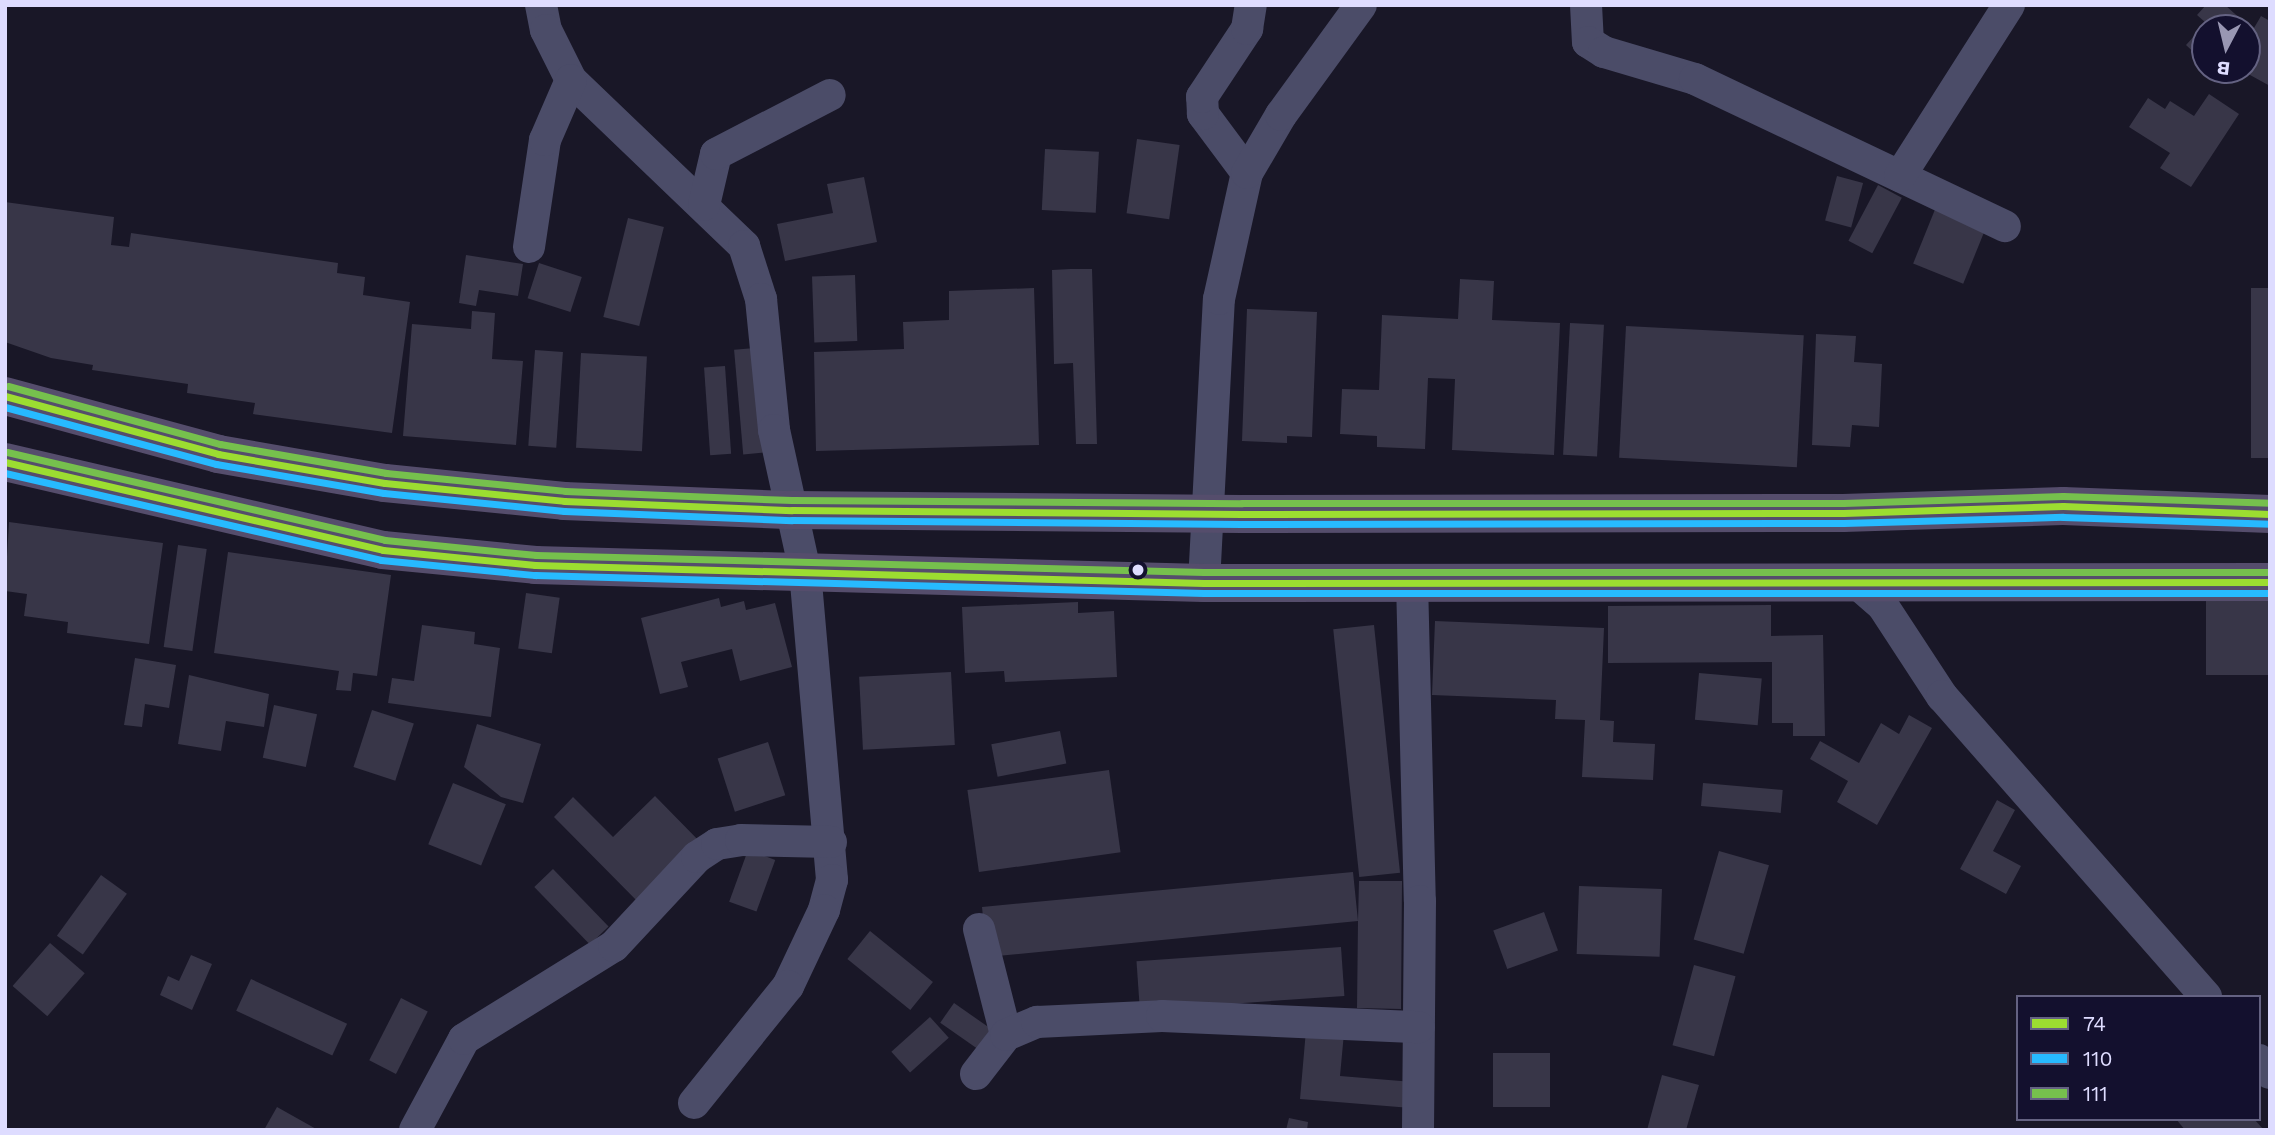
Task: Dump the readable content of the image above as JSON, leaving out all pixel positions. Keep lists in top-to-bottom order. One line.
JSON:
{"lines":["transit line 111","transit line 74","transit line 110"],"legend":["74","110","111"],"north":"bottom"}
